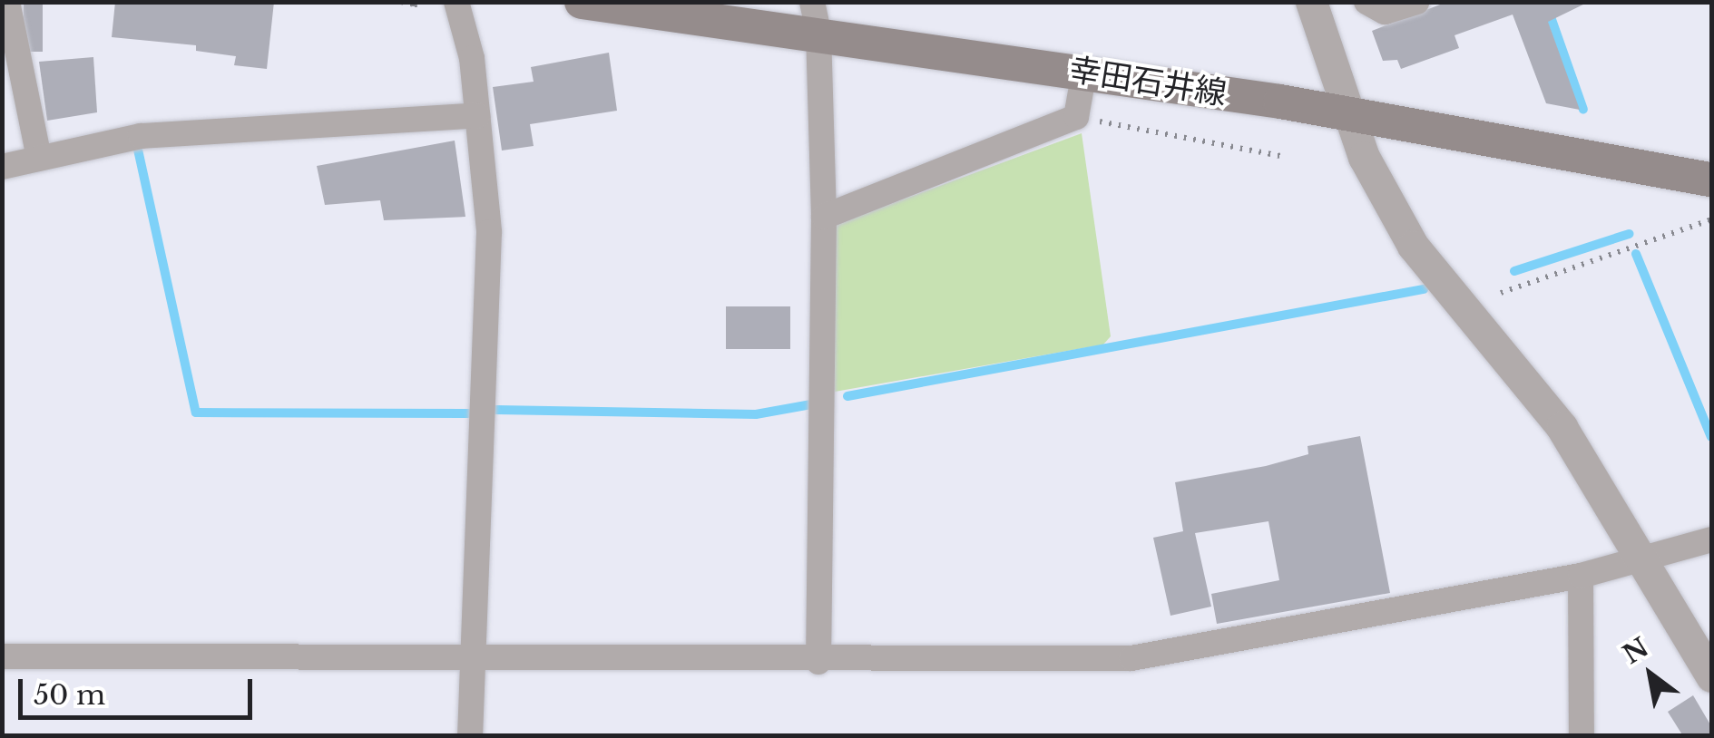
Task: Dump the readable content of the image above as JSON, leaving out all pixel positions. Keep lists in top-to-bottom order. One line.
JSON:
{"streets":{"main road":["幸田石井線"]},"scale_bar":"50 m","north":"top left"}
